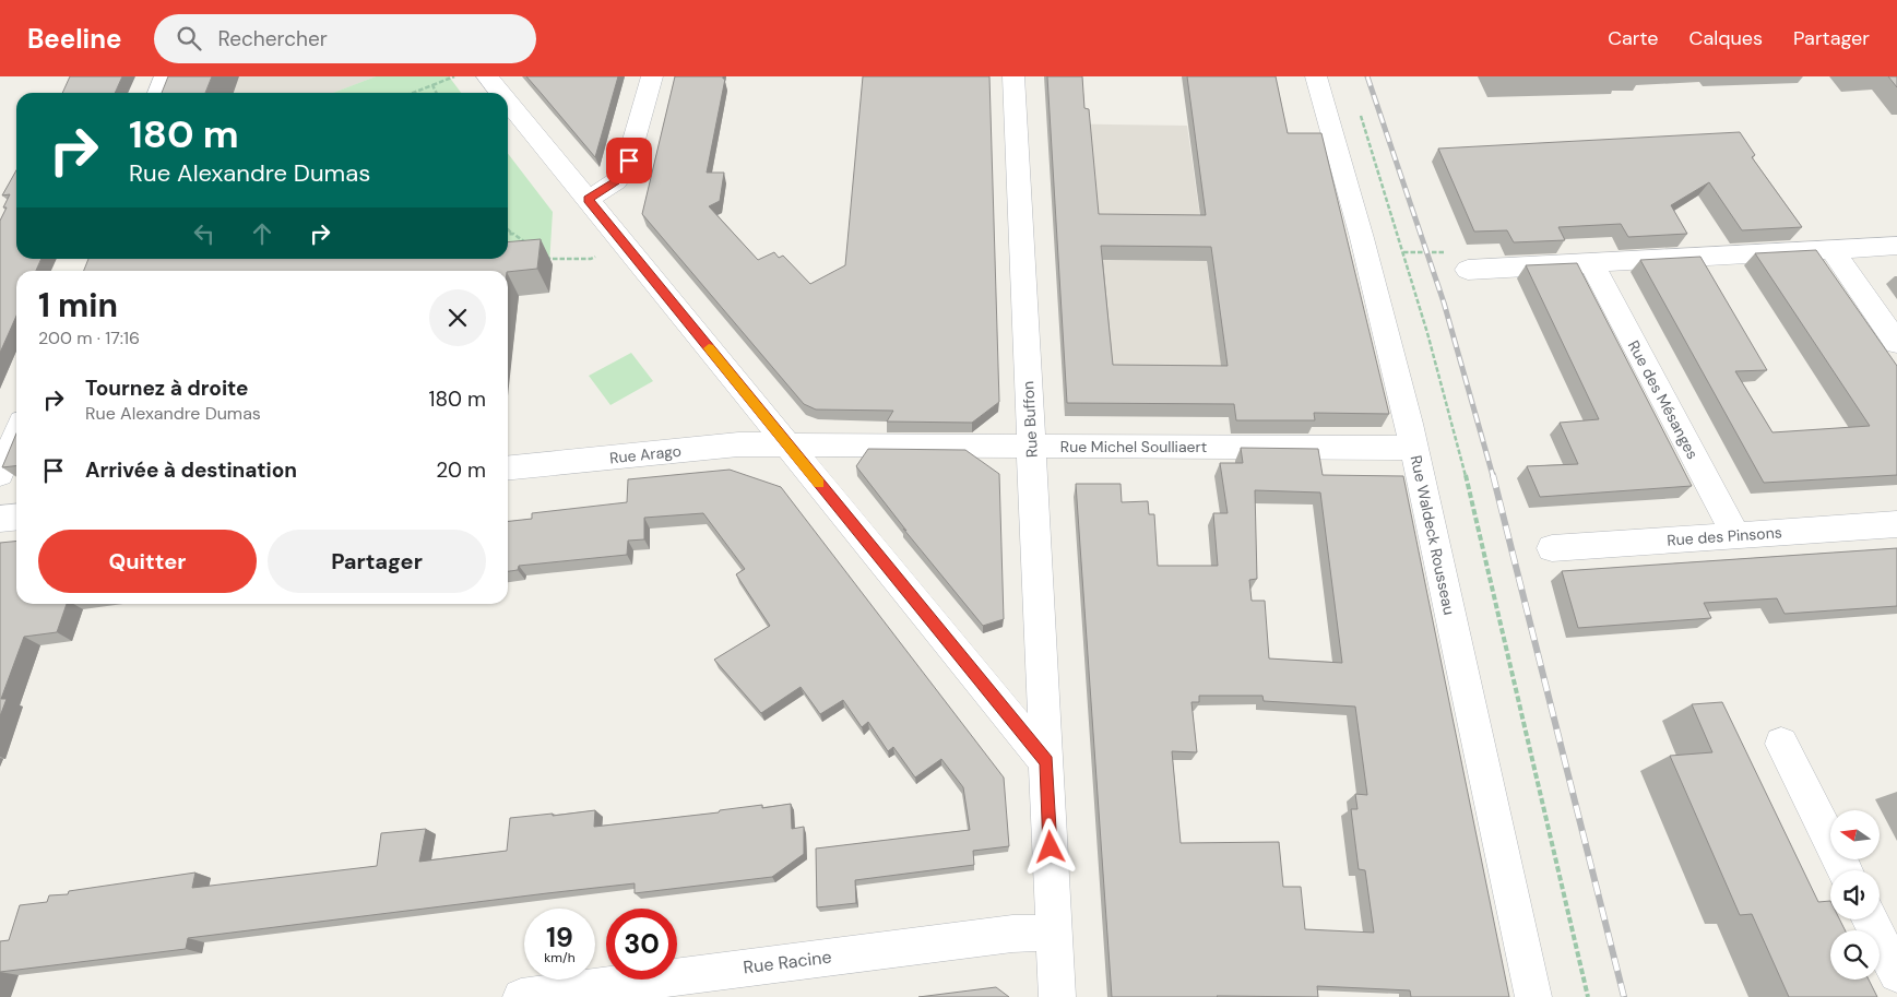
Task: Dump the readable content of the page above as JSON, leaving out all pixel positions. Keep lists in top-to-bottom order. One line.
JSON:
{"streets":{"street":["Rue des Mésanges","Rue Buffon","Rue Michel Soulliaert","Rue Arago","Rue Waldeck Rousseau","Rue des Pinsons","Rue Racine"]},"crossings":[["Rue des Mésanges","Rue des Pinsons"],["Rue Buffon","Rue Michel Soulliaert"],["Rue Buffon","Rue Racine"],["Rue Michel Soulliaert","Rue Arago"],["Rue Michel Soulliaert","Rue Waldeck Rousseau"]],"north":"left","page":{"header":"Beeline","search":"Rechercher","nav":["Carte","Calques","Partager"],"turn":["180 m","Rue Alexandre Dumas"],"heading":["1 min","200 m · 17:16"],"list":[{"name":"Tournez à droite","note":"Rue Alexandre Dumas","value":"180 m"},{"name":"Arrivée à destination","value":"20 m"}],"buttons":["Quitter","Partager"],"speed":"19 km/h","limit":"30"}}
